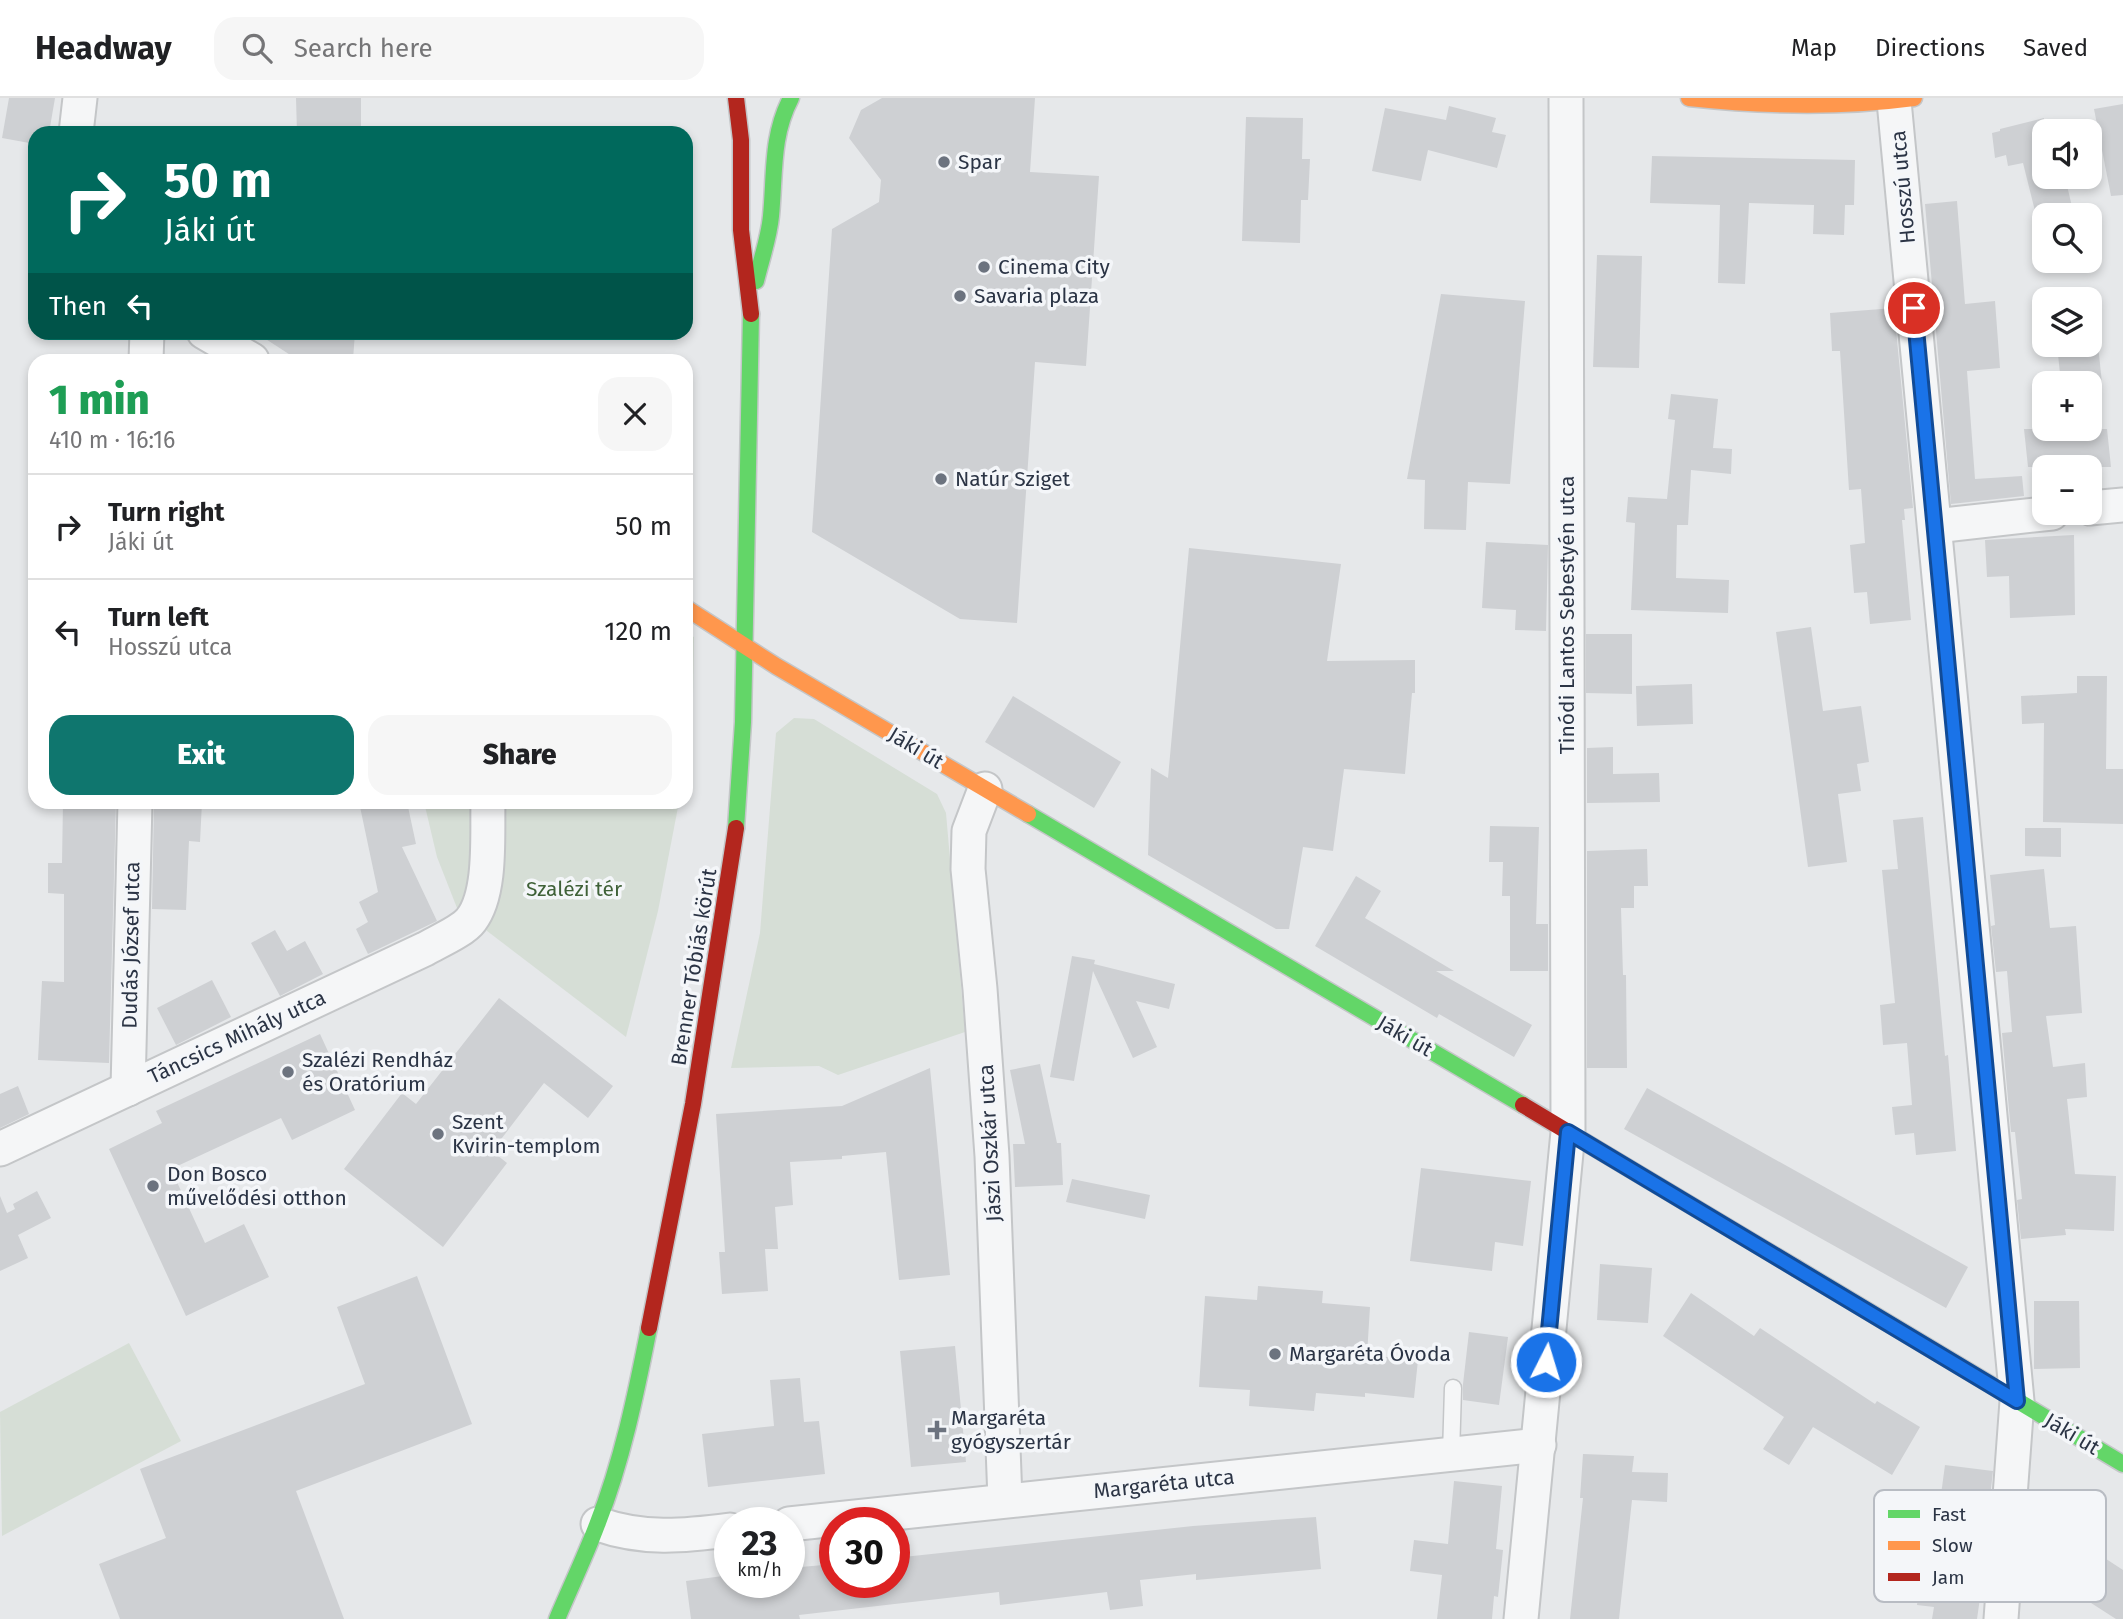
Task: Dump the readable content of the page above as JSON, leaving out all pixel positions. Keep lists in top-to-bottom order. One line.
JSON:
{"streets":{"street":["Hosszú utca","Tinódi Lantos Sebestyén utca","Jáki út","Dudás József utca","Brenner Tóbiás körút","Táncsics Mihály utca","Jászi Oszkár utca","Margaréta utca"]},"crossings":[["Hosszú utca","Jáki út"],["Tinódi Lantos Sebestyén utca","Jáki út"],["Tinódi Lantos Sebestyén utca","Margaréta utca"],["Jáki út","Brenner Tóbiás körút"],["Jáki út","Jászi Oszkár utca"],["Dudás József utca","Táncsics Mihály utca"],["Jászi Oszkár utca","Margaréta utca"]],"parks":["Szalézi tér"],"places":{"other":["Spar","Cinema City","Savaria plaza","Natúr Sziget","Szalézi Rendház és Oratórium","Szent Kvirin-templom","Don Bosco művelődési otthon","Margaréta Óvoda"],"health":["Margaréta gyógyszertár"]},"legend":["Fast","Slow","Jam"],"page":{"header":"Headway","search":"Search here","nav":["Map","Directions","Saved"],"map_buttons":["+","−"],"turn":["50 m","Jáki út"],"then":"Then","heading":["1 min","410 m · 16:16"],"list":[{"name":"Turn right","note":"Jáki út","value":"50 m"},{"name":"Turn left","note":"Hosszú utca","value":"120 m"}],"buttons":["Exit","Share"],"speed":"23 km/h","limit":"30"}}
